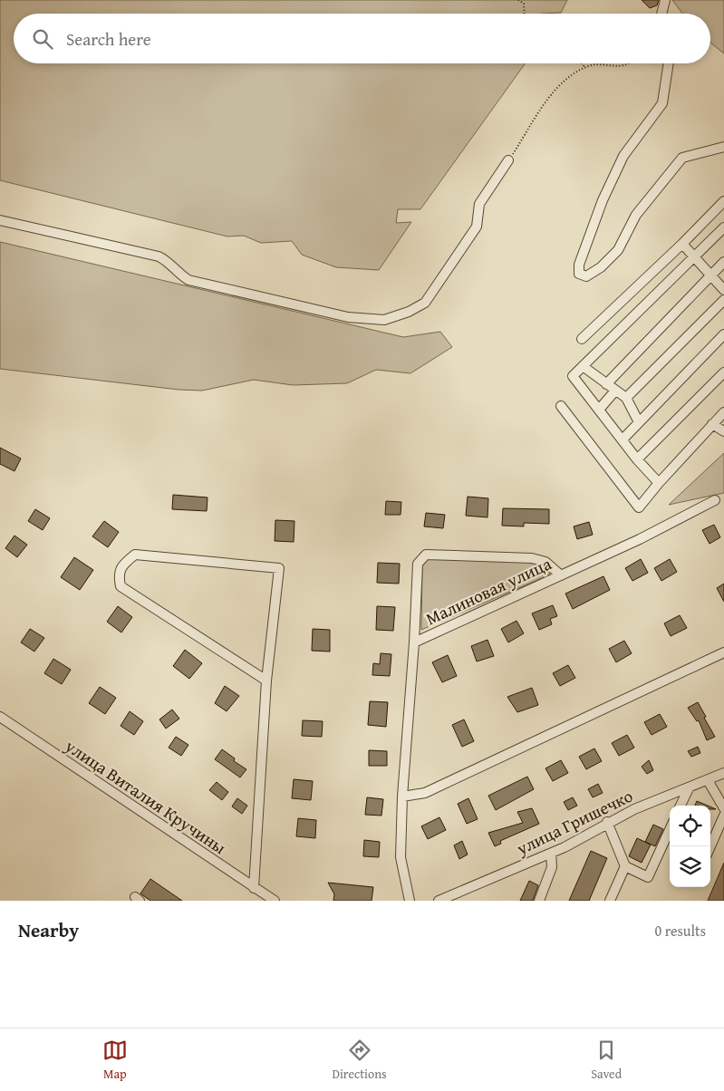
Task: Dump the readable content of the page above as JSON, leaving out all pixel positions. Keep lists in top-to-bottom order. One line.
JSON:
{"streets":{"street":["Малиновая улица","улица Виталия Кручины","улица Гришечко"]},"page":{"search":"Search here","heading":["Nearby","0 results"],"nav":["Map","Directions","Saved"]}}
